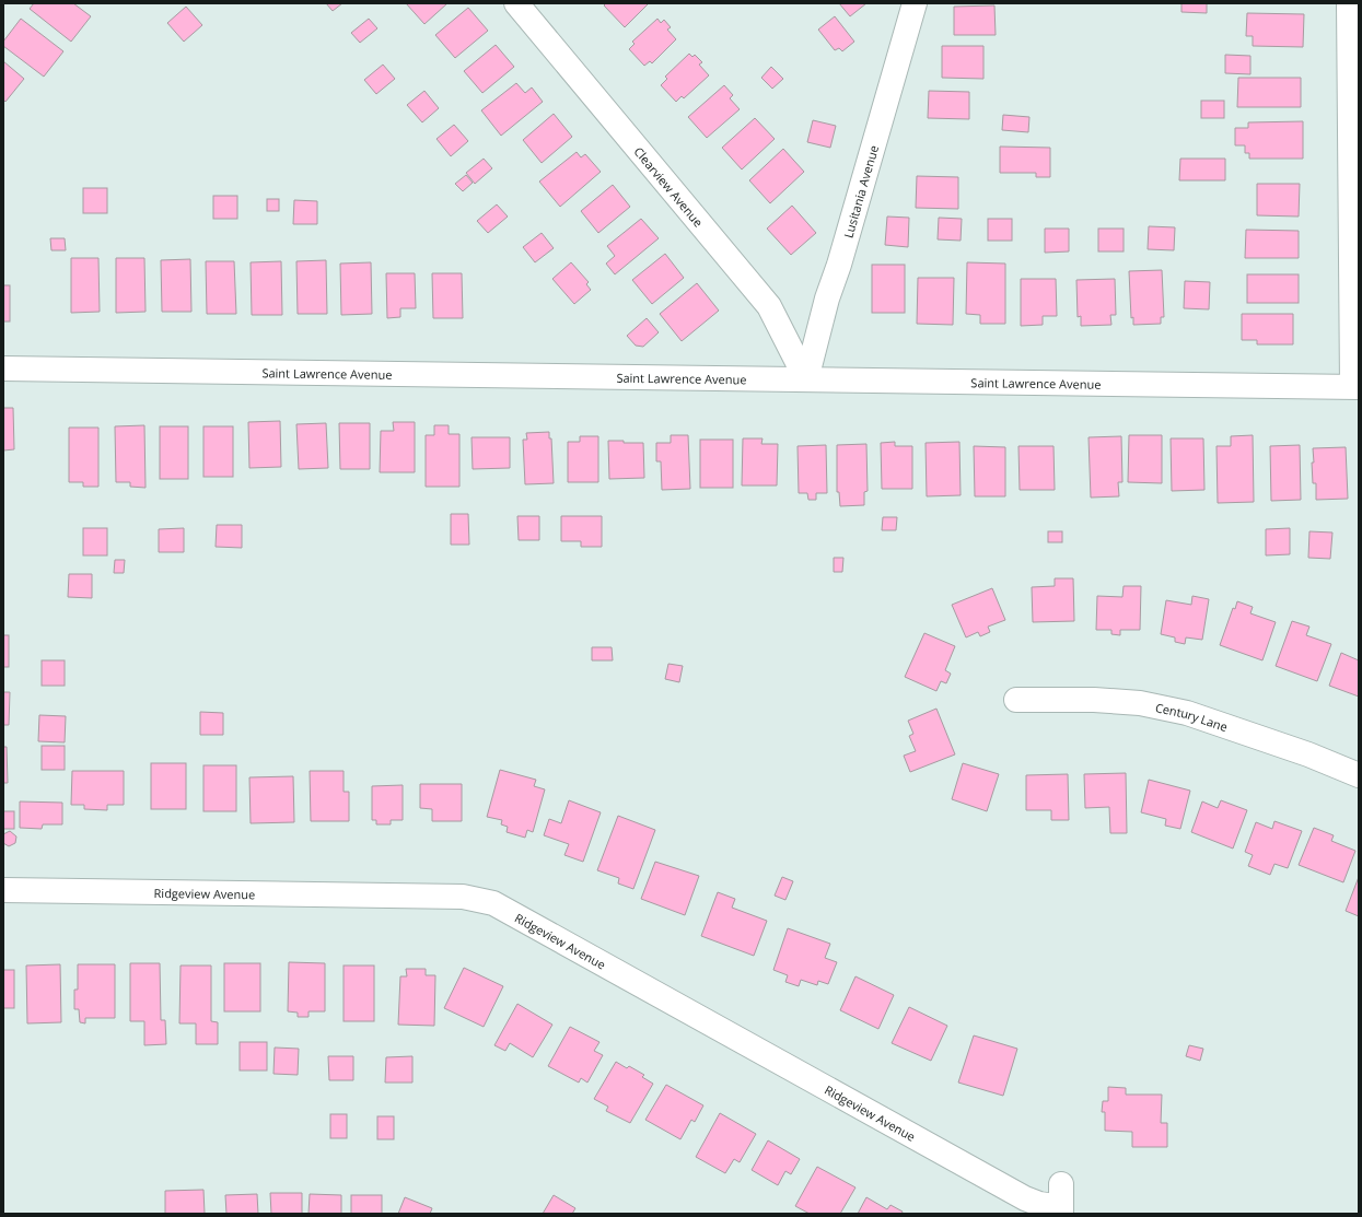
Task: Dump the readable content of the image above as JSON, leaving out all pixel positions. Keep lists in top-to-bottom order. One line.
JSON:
{"streets":{"street":["Clearview Avenue","Lusitania Avenue","Saint Lawrence Avenue","Century Lane","Ridgeview Avenue"]},"crossings":[["Clearview Avenue","Lusitania Avenue"],["Clearview Avenue","Saint Lawrence Avenue"],["Lusitania Avenue","Saint Lawrence Avenue"]]}
